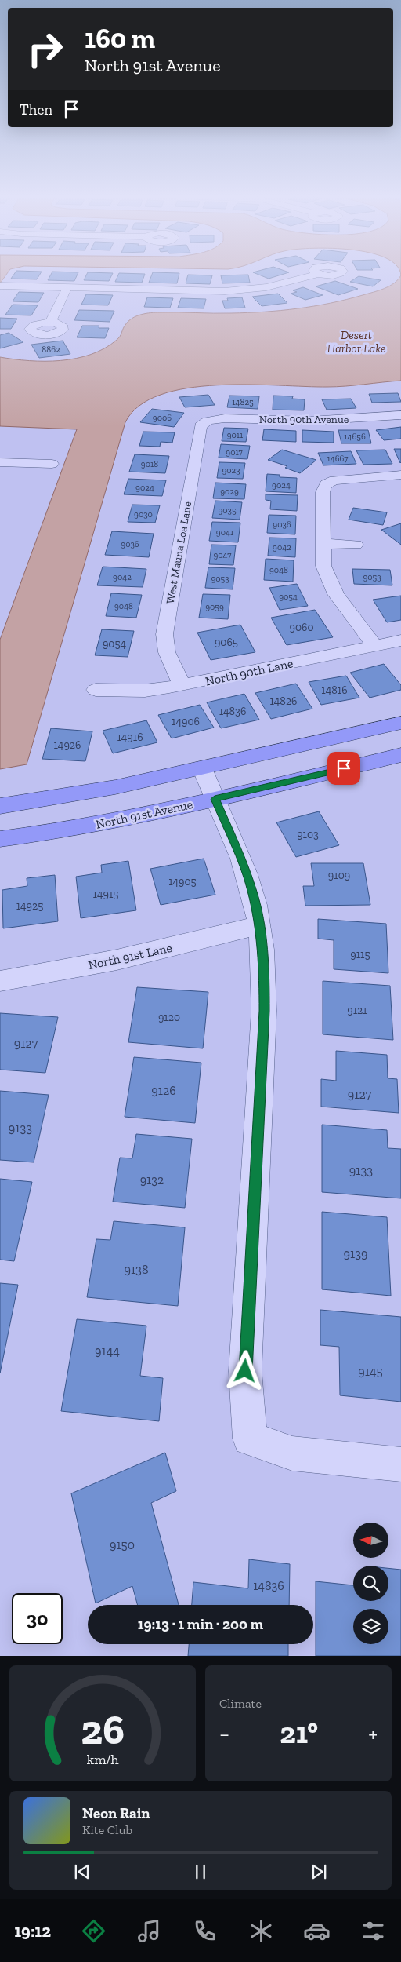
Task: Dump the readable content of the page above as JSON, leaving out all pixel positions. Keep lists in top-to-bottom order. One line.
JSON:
{"streets":{"main road":["North 91st Avenue"],"street":["North 90th Avenue","West Mauna Loa Lane","North 90th Lane","North 91st Lane"]},"crossings":[["North 90th Avenue","West Mauna Loa Lane"],["West Mauna Loa Lane","North 90th Lane"]],"water":["Desert Harbor Lake"],"house_numbers":["8862","14825","9006","9011","14656","9017","14667","9018","9023","9024","9024","9029","9035","9030","9036","9041","9036","9042","9047","9048","9042","9053","9053","9054","9048","9059","9060","9065","9054","14816","14826","14836","14906","14916","14926","9103","9109","14905","14915","14925","9115","9121","9120","9127","9126","9127","9133","9133","9132","9139","9138","9144","9145","9150","14836"],"north":"left","page":{"turn":["160 m","North 91st Avenue"],"then":"Then","limit":"30","trip":"19:13 · 1 min · 200 m","tile":"Climate","heat":["−","21°","+"],"song":["Neon Rain","Kite Club"],"tabs":"19:12","gauge":["26","km/h"]}}
